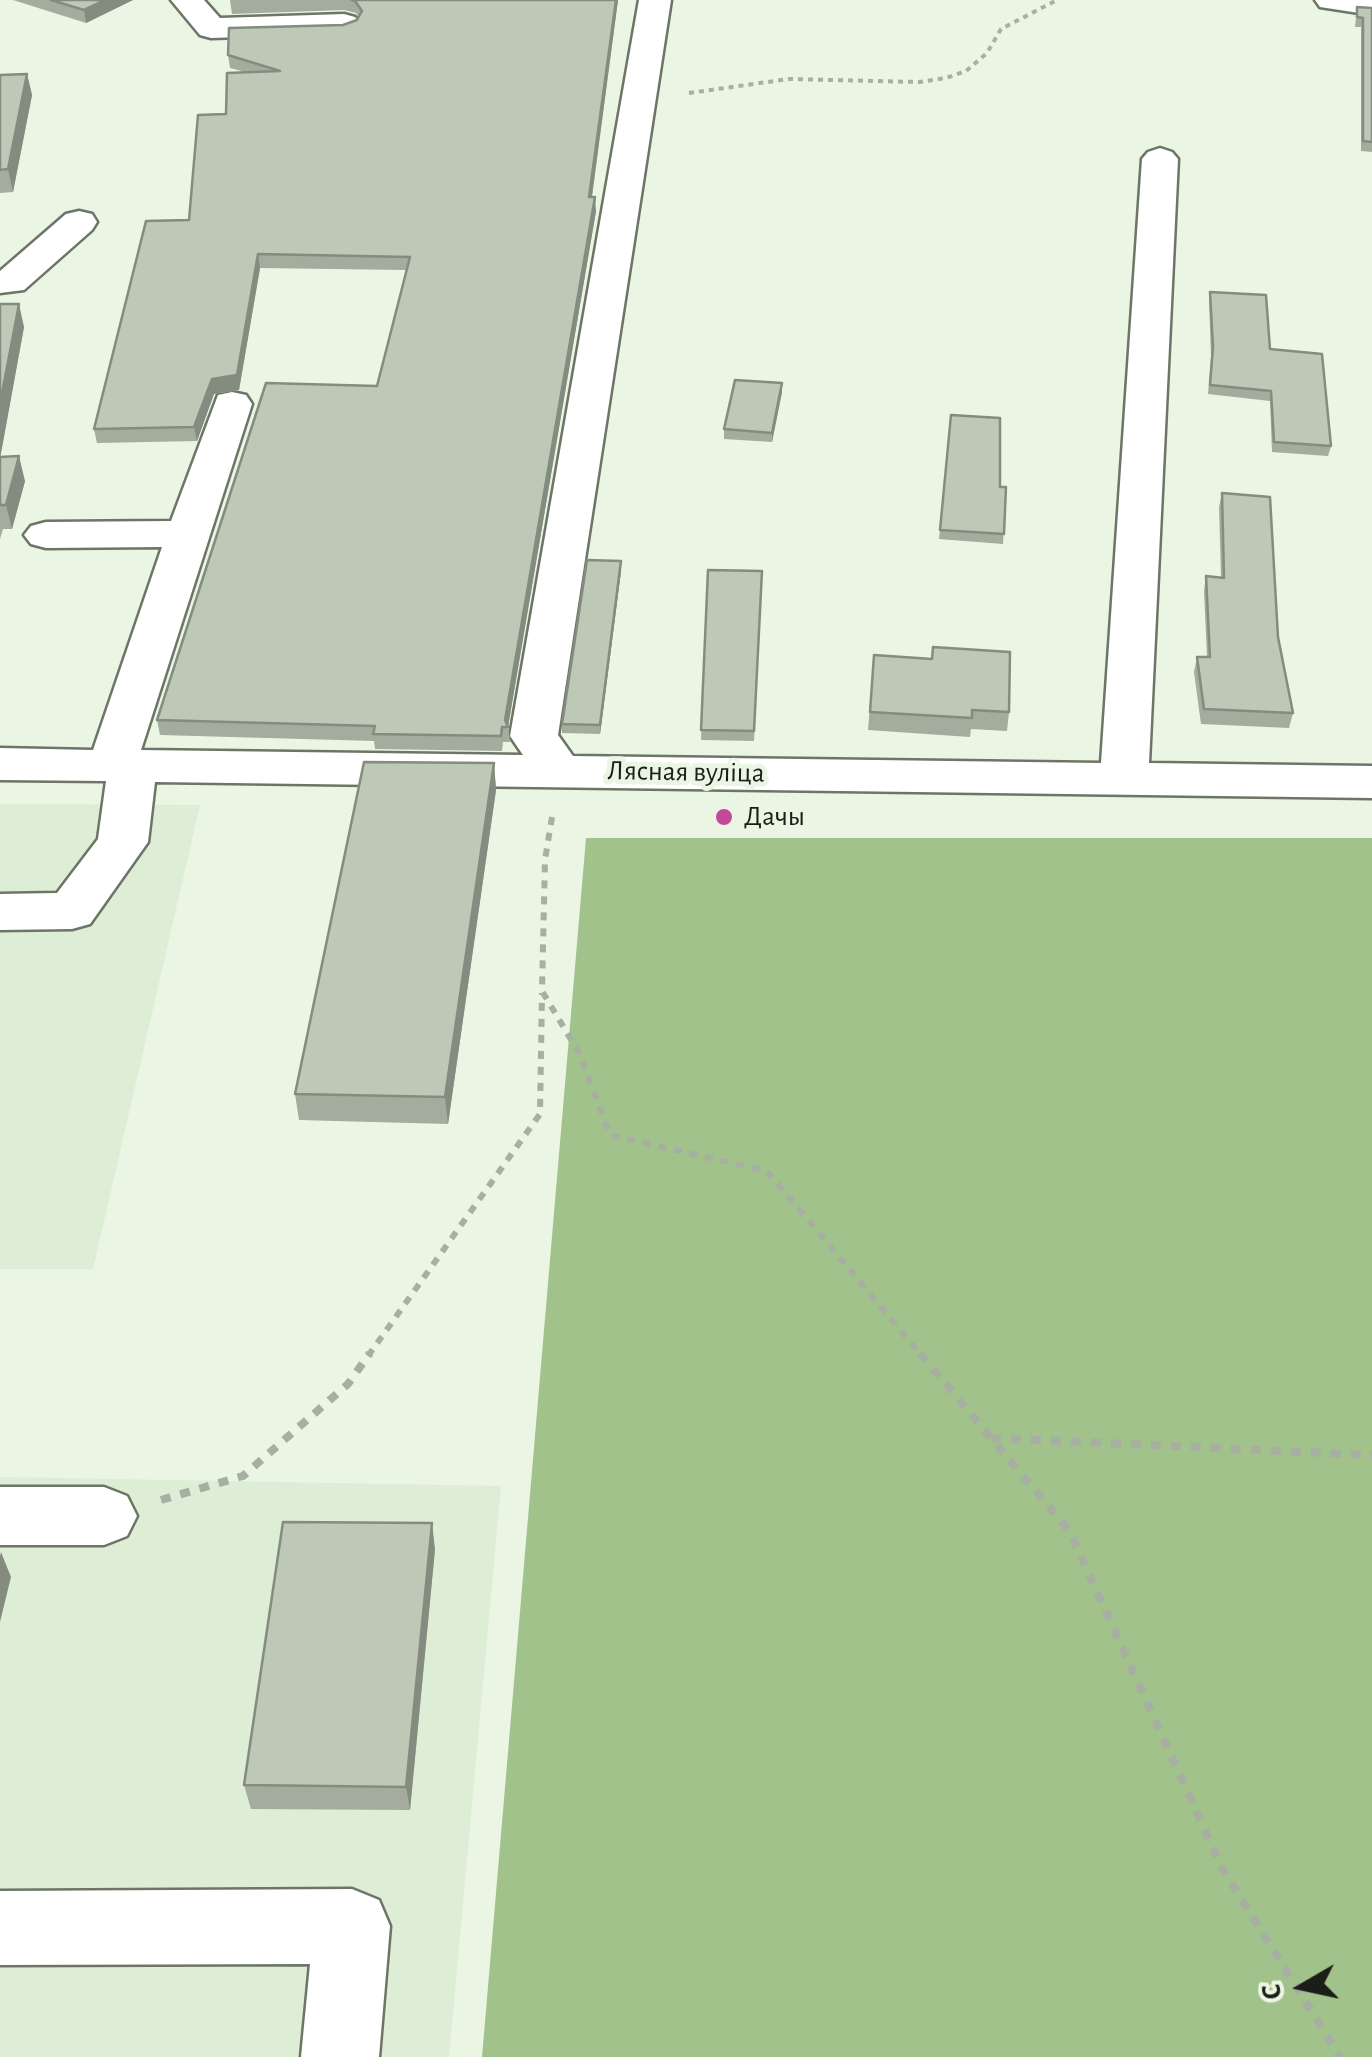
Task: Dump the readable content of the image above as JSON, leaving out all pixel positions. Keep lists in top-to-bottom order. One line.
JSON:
{"streets":{"street":["Лясная вуліца"]},"places":["Дачы"],"north":"left"}
